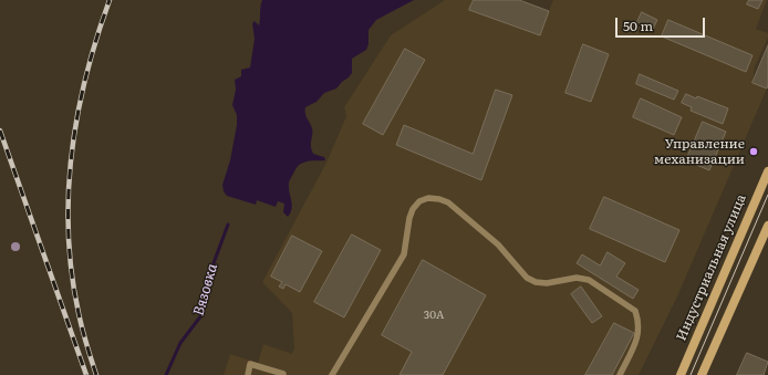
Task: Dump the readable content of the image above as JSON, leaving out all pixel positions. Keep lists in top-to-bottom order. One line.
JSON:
{"streets":{"main road":["Индустриальная улица"]},"water":["Вязовка"],"places":["Управление механизации"],"house_numbers":["30А"],"scale_bar":"50 m"}
